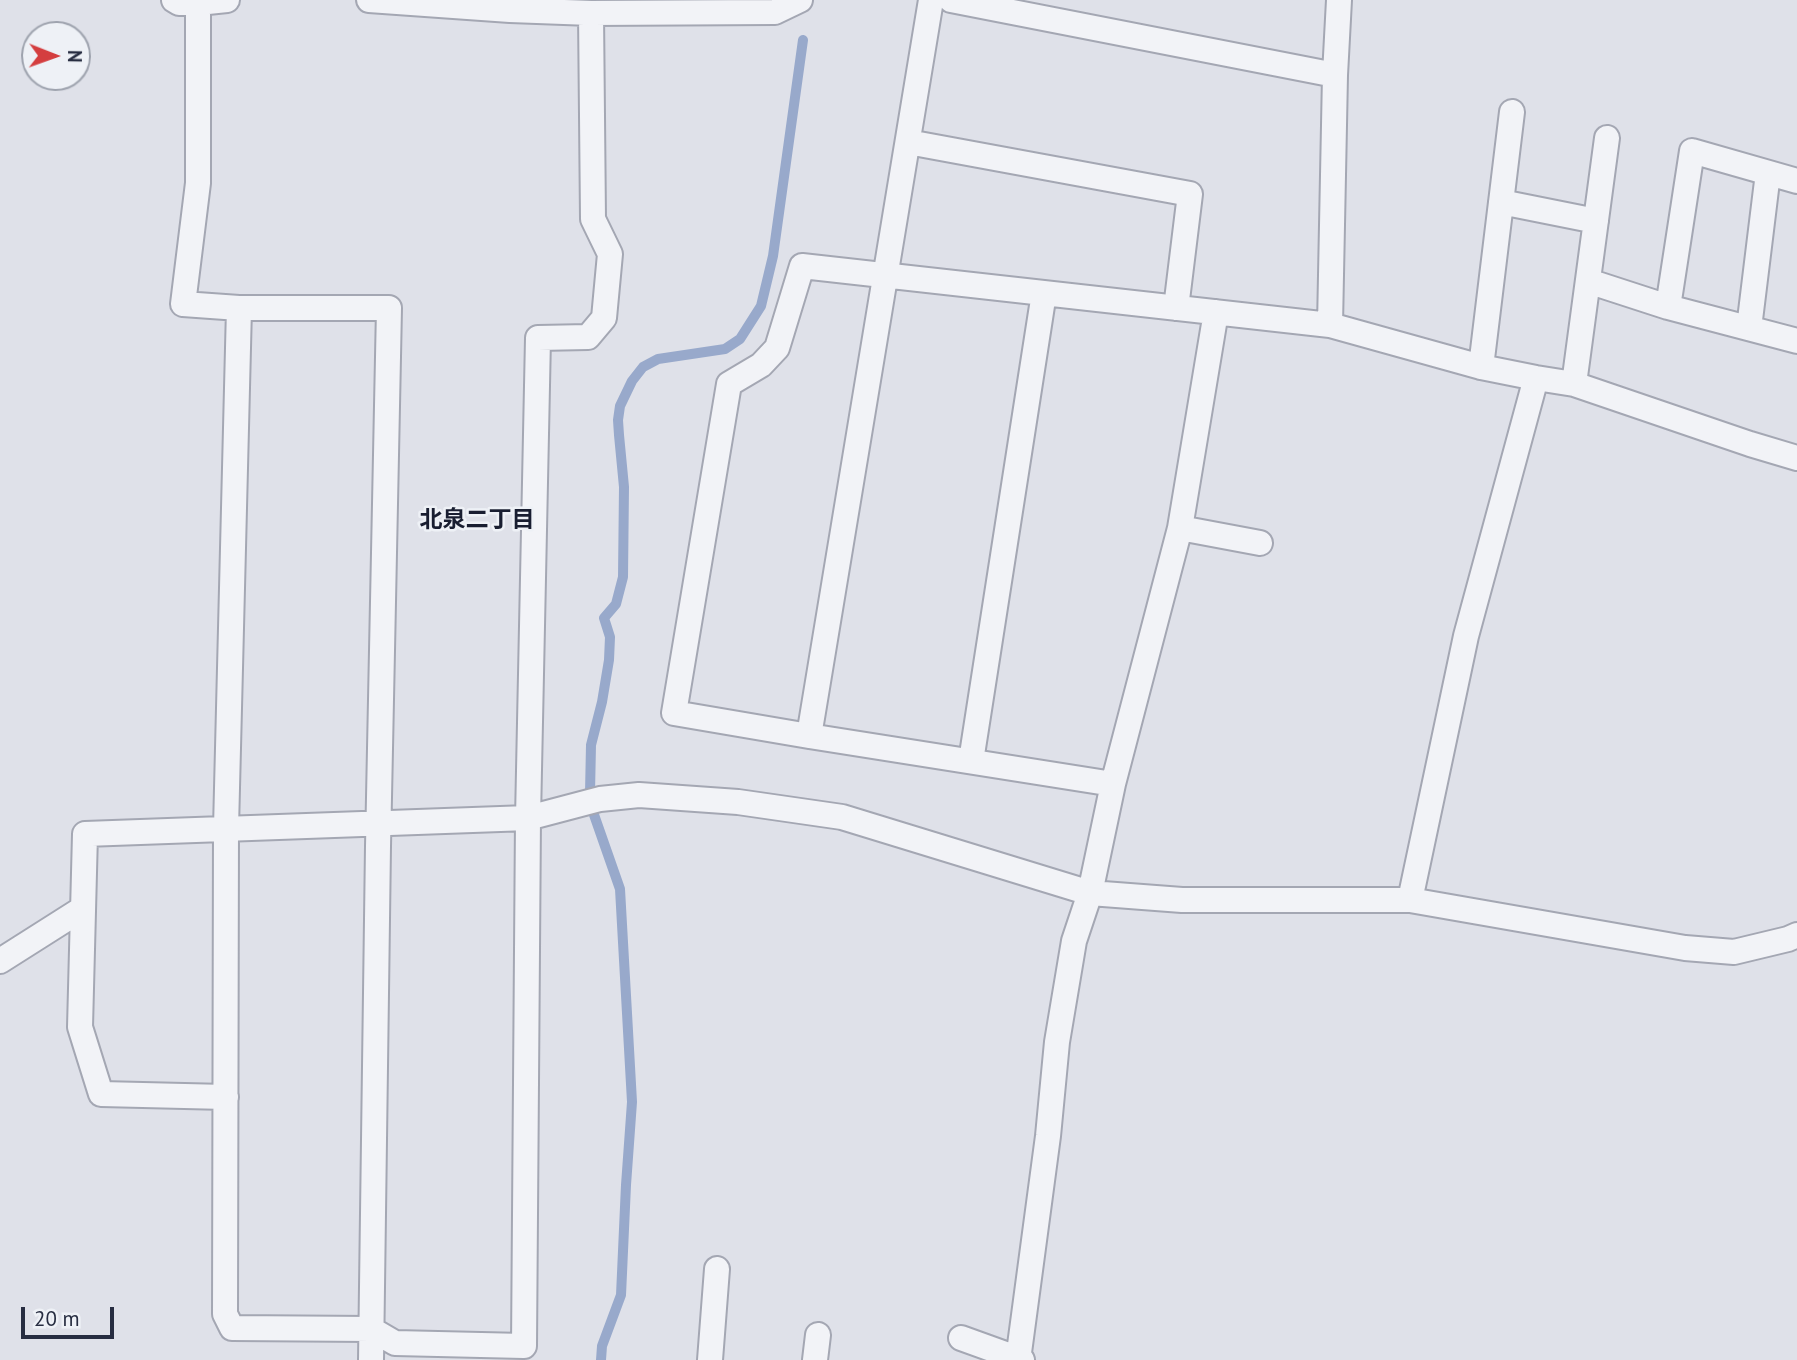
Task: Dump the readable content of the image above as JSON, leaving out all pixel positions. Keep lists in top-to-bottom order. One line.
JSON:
{"districts":["北泉二丁目"],"scale_bar":"20 m","north":"right"}
